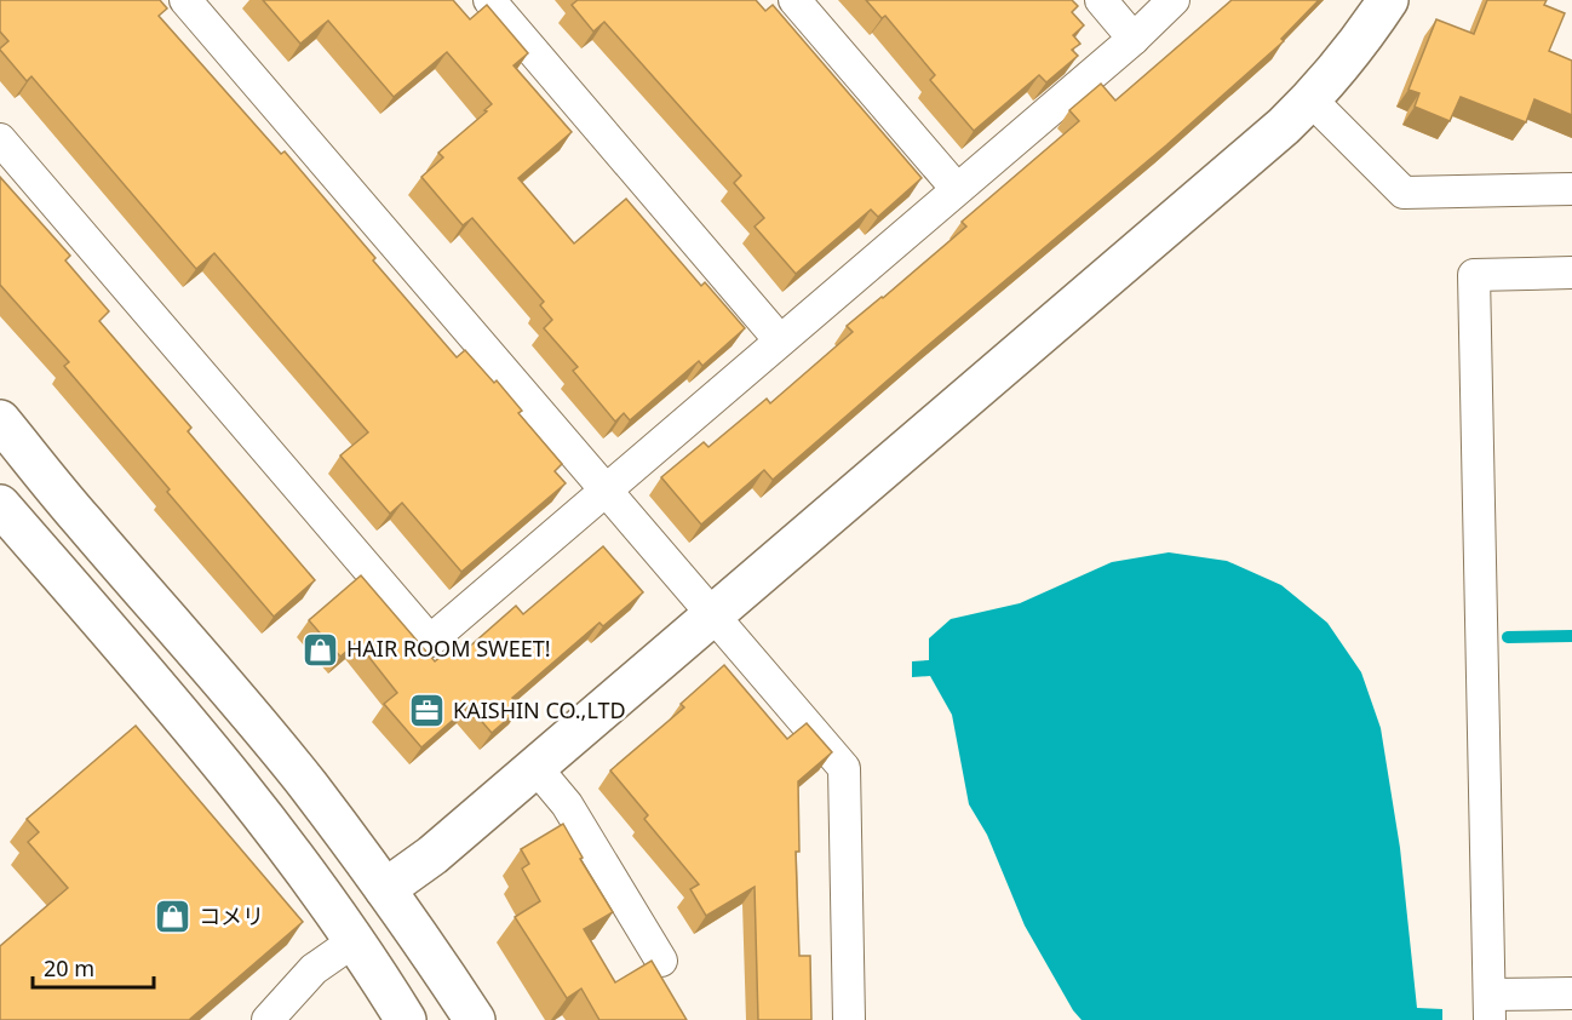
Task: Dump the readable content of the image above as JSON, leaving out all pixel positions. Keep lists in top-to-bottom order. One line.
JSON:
{"places":{"shop":["HAIR ROOM SWEET!","コメリ"],"office":["KAISHIN CO.,LTD"]},"scale_bar":"20 m"}
